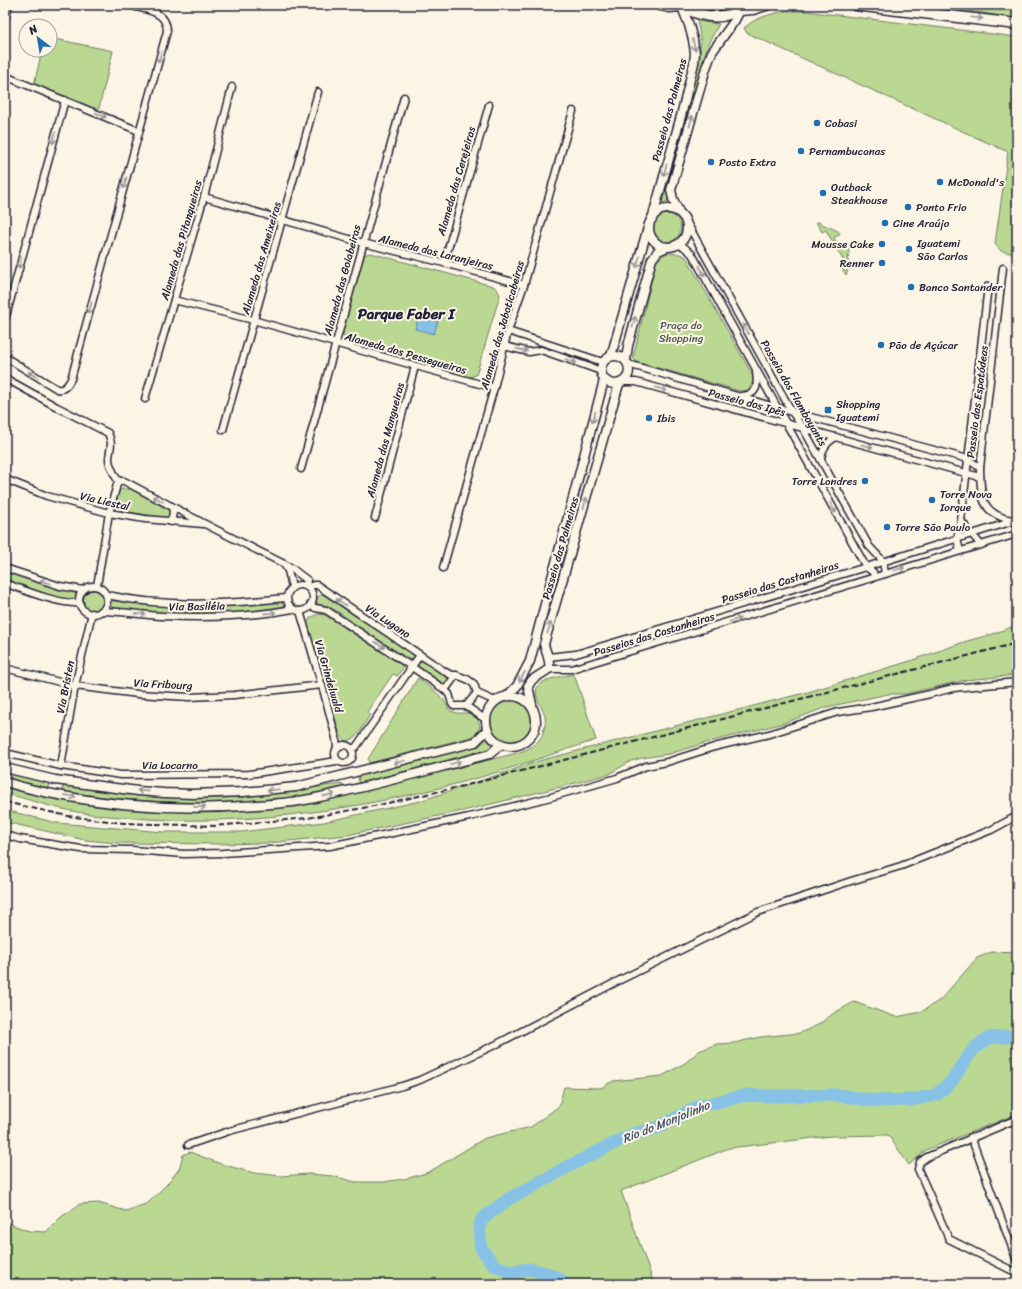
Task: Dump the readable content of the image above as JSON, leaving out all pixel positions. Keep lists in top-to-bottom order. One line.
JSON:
{"streets":{"street":["Passeio das Palmeiras","Alameda das Cerejeiras","Alameda das Pitanqueiras","Alameda das Laranjeiras","Alameda das Ameixeiras","Alameda das Goiabeiras","Alameda das Jaboticabeiras","Alameda dos Pessegueiros","Passeio dos Flamboyants","Passeio dos Ipês","Passeio das Espatódeas","Alameda das Mangueiras","Via Liestal","Passeio das Castanheiras","Via Basiléia","Via Lugano","Passeios das Castanheiras","Via Grindelwald","Via Fribourg","Via Bristen","Via Locarno"]},"crossings":[["Passeio das Palmeiras","Passeio dos Flamboyants"],["Passeio das Palmeiras","Passeio dos Ipês"],["Passeio das Palmeiras","Passeio das Castanheiras"],["Passeio das Palmeiras","Via Lugano"],["Passeio das Palmeiras","Passeios das Castanheiras"],["Alameda das Cerejeiras","Alameda das Laranjeiras"],["Alameda das Pitanqueiras","Alameda das Laranjeiras"],["Alameda das Pitanqueiras","Alameda dos Pessegueiros"],["Alameda das Laranjeiras","Alameda das Ameixeiras"],["Alameda das Laranjeiras","Alameda das Goiabeiras"],["Alameda das Laranjeiras","Alameda das Jaboticabeiras"],["Alameda das Ameixeiras","Alameda dos Pessegueiros"],["Alameda das Goiabeiras","Alameda dos Pessegueiros"],["Alameda das Jaboticabeiras","Alameda dos Pessegueiros"],["Alameda dos Pessegueiros","Alameda das Mangueiras"],["Passeio dos Flamboyants","Passeio dos Ipês"],["Passeio dos Flamboyants","Passeio das Castanheiras"],["Passeio dos Flamboyants","Passeios das Castanheiras"],["Passeio dos Ipês","Passeio das Espatódeas"],["Passeio das Espatódeas","Passeio das Castanheiras"],["Via Basiléia","Via Lugano"],["Via Basiléia","Via Grindelwald"],["Via Basiléia","Via Bristen"],["Via Lugano","Via Grindelwald"],["Via Grindelwald","Via Fribourg"],["Via Grindelwald","Via Locarno"],["Via Fribourg","Via Bristen"],["Via Bristen","Via Locarno"]],"one_way":["Passeios das Castanheiras"],"districts":["Parque Faber I"],"water":["Rio do Monjolinho"],"parks":["Praça do Shopping"],"places":{"other":["Cobasi","Pernambucanas","Posto Extra","McDonald's","Outback Steakhouse","Ponto Frio","Cine Araújo","Mousse Cake","Iguatemi São Carlos","Renner","Banco Santander","Pão de Açúcar","Ibis","Torre Londres","Torre Nova Iorque","Torre São Paulo"],"transit":["Shopping Iguatemi"]},"north":"top left"}
